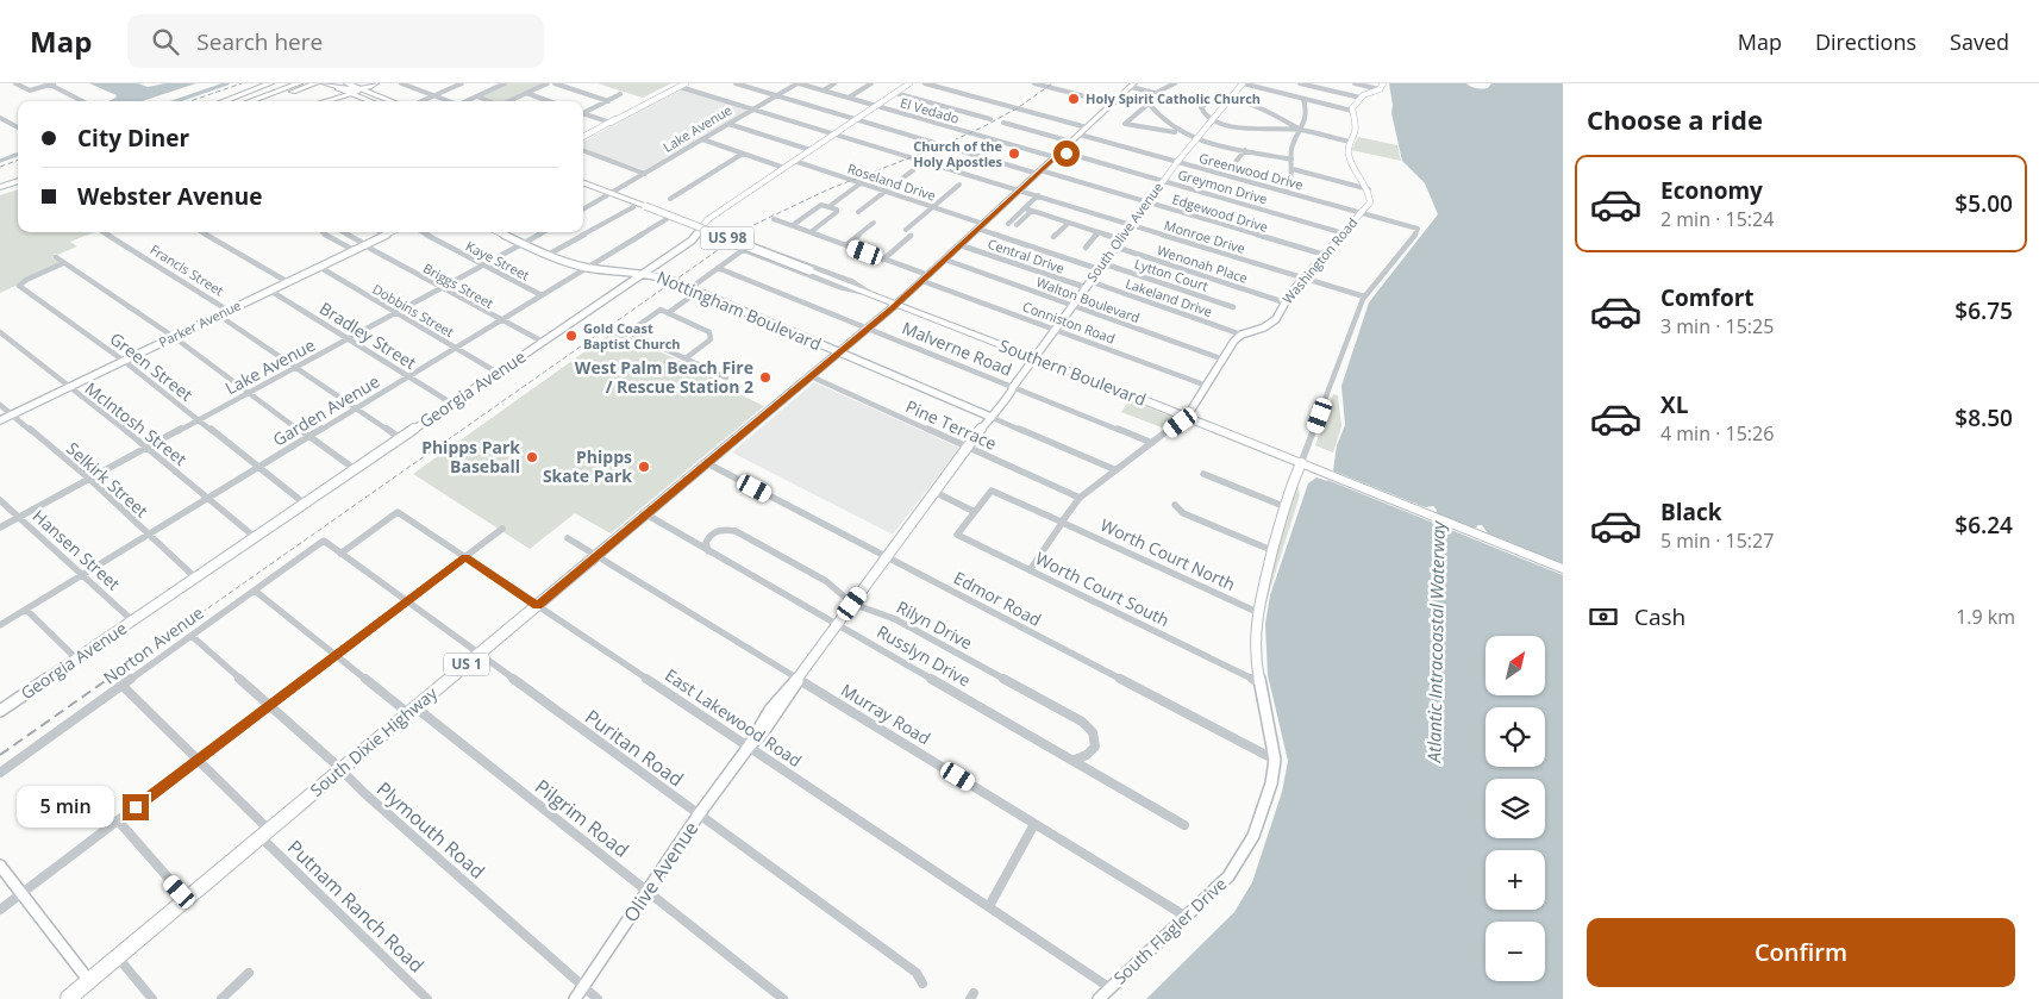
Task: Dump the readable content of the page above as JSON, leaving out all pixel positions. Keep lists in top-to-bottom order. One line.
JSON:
{"streets":{"main road":["US 98","Southern Boulevard","US 1","South Dixie Highway"],"street":["El Vedado","Lake Avenue","Greenwood Drive","Roseland Drive","Greymon Drive","Edgewood Drive","South Olive Avenue","Monroe Drive","Central Drive","Kaye Street","Washington Road","Wenonah Place","Francis Street","Lytton Court","Briggs Street","Lakeland Drive","Walton Boulevard","Dobbins Street","Nottingham Boulevard","Conniston Road","Parker Avenue","Bradley Street","Malverne Road","Green Street","Georgia Avenue","Garden Avenue","McIntosh Street","Pine Terrace","Selkirk Street","Hansen Street","Worth Court North","Worth Court South","Edmor Road","Rilyn Drive","Norton Avenue","Russlyn Drive","Murray Road","East Lakewood Road","Puritan Road","Pilgrim Road","Plymouth Road","Olive Avenue","Putnam Ranch Road","South Flagler Drive"]},"crossings":[["El Vedado","Lake Avenue"],["El Vedado","Greymon Drive"],["El Vedado","Georgia Avenue"],["El Vedado","South Dixie Highway"],["Lake Avenue","Monroe Drive"],["Lake Avenue","Kaye Street"],["Lake Avenue","Francis Street"],["Lake Avenue","Briggs Street"],["Lake Avenue","Dobbins Street"],["Lake Avenue","Nottingham Boulevard"],["Lake Avenue","Bradley Street"],["Lake Avenue","Green Street"],["Lake Avenue","Southern Boulevard"],["Lake Avenue","McIntosh Street"],["Lake Avenue","Selkirk Street"],["Lake Avenue","Hansen Street"],["Greenwood Drive","South Olive Avenue"],["Greenwood Drive","Washington Road"],["Greenwood Drive","South Dixie Highway"],["Greenwood Drive","South Flagler Drive"],["Roseland Drive","South Olive Avenue"],["Roseland Drive","Lytton Court"],["Roseland Drive","Georgia Avenue"],["Roseland Drive","South Dixie Highway"],["Greymon Drive","South Olive Avenue"],["Greymon Drive","Washington Road"],["Greymon Drive","South Dixie Highway"],["Edgewood Drive","South Olive Avenue"],["Edgewood Drive","Washington Road"],["Edgewood Drive","South Dixie Highway"],["South Olive Avenue","Monroe Drive"],["South Olive Avenue","Central Drive"],["South Olive Avenue","Wenonah Place"],["South Olive Avenue","Lytton Court"],["South Olive Avenue","Lakeland Drive"],["South Olive Avenue","Walton Boulevard"],["South Olive Avenue","Nottingham Boulevard"],["South Olive Avenue","Conniston Road"],["South Olive Avenue","Malverne Road"],["South Olive Avenue","Southern Boulevard"],["South Olive Avenue","Pine Terrace"],["South Olive Avenue","Edmor Road"],["South Olive Avenue","Rilyn Drive"],["South Olive Avenue","Russlyn Drive"],["South Olive Avenue","Murray Road"],["South Olive Avenue","Olive Avenue"],["Monroe Drive","Washington Road"],["Monroe Drive","Georgia Avenue"],["Monroe Drive","South Dixie Highway"],["Monroe Drive","South Flagler Drive"],["Central Drive","Lakeland Drive"],["Central Drive","South Dixie Highway"],["Kaye Street","Garden Avenue"],["Washington Road","Wenonah Place"],["Washington Road","Lakeland Drive"],["Francis Street","Parker Avenue"],["Francis Street","Georgia Avenue"],["Francis Street","Garden Avenue"],["Briggs Street","Parker Avenue"],["Briggs Street","Georgia Avenue"],["Briggs Street","Garden Avenue"],["Walton Boulevard","South Dixie Highway"],["Dobbins Street","Parker Avenue"],["Dobbins Street","Georgia Avenue"],["Dobbins Street","Garden Avenue"],["Nottingham Boulevard","Georgia Avenue"],["Nottingham Boulevard","Garden Avenue"],["Nottingham Boulevard","South Dixie Highway"],["Conniston Road","South Dixie Highway"],["Parker Avenue","Bradley Street"],["Parker Avenue","Green Street"],["Parker Avenue","McIntosh Street"],["Parker Avenue","Selkirk Street"],["Bradley Street","Georgia Avenue"],["Bradley Street","Garden Avenue"],["Malverne Road","South Dixie Highway"],["Green Street","Georgia Avenue"],["Green Street","Garden Avenue"],["Southern Boulevard","South Dixie Highway"],["Southern Boulevard","South Flagler Drive"],["Georgia Avenue","McIntosh Street"],["Georgia Avenue","Selkirk Street"],["Georgia Avenue","Hansen Street"],["Garden Avenue","McIntosh Street"],["Garden Avenue","Selkirk Street"],["Garden Avenue","Hansen Street"],["Pine Terrace","South Dixie Highway"],["Worth Court North","Worth Court South"],["Worth Court North","South Flagler Drive"],["Worth Court South","South Flagler Drive"],["Edmor Road","South Dixie Highway"],["Edmor Road","South Flagler Drive"],["Rilyn Drive","Russlyn Drive"],["Norton Avenue","Puritan Road"],["Norton Avenue","Pilgrim Road"],["Norton Avenue","Plymouth Road"],["Norton Avenue","Putnam Ranch Road"],["Russlyn Drive","South Dixie Highway"],["Murray Road","South Dixie Highway"],["Murray Road","Olive Avenue"],["Murray Road","South Flagler Drive"],["East Lakewood Road","South Dixie Highway"],["East Lakewood Road","Puritan Road"],["East Lakewood Road","Olive Avenue"],["East Lakewood Road","South Flagler Drive"],["South Dixie Highway","Puritan Road"],["South Dixie Highway","Pilgrim Road"],["South Dixie Highway","Plymouth Road"],["South Dixie Highway","Putnam Ranch Road"],["Puritan Road","Olive Avenue"],["Pilgrim Road","Olive Avenue"],["Plymouth Road","Olive Avenue"]],"water":["Atlantic Intracoastal Waterway"],"places":["Holy Spirit Catholic Church","Church of the Holy Apostles","Gold Coast Baptist Church","West Palm Beach Fire / Rescue Station 2","Phipps Park Baseball","Phipps Skate Park"],"north":"top right","page":{"header":"Map","search":"Search here","nav":["Map","Directions","Saved"],"heading":"Choose a ride","banner":["City Diner","Webster Avenue"],"list":[{"name":"Economy","note":"2 min · 15:24","value":"$5.00"},{"name":"Comfort","note":"3 min · 15:25","value":"$6.75"},{"name":"XL","note":"4 min · 15:26","value":"$8.50"},{"name":"Black","note":"5 min · 15:27","value":"$6.24"}],"pay":["Cash","1.9 km"],"map_buttons":["+","−"],"bubble":"5 min","buttons":"Confirm"}}
